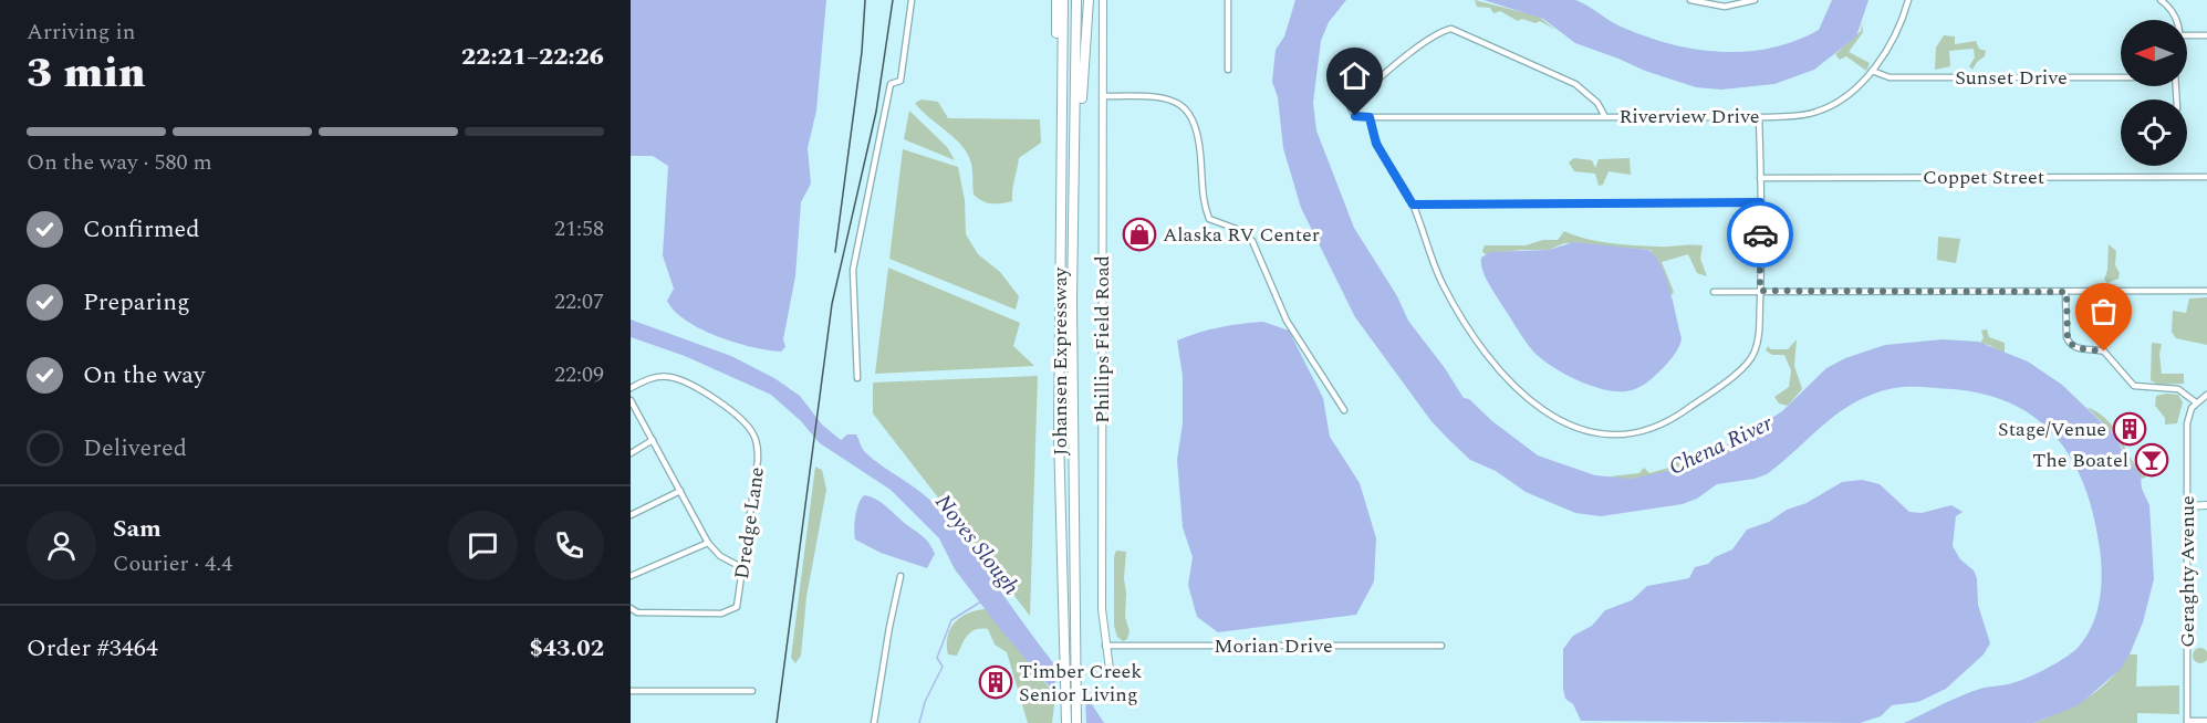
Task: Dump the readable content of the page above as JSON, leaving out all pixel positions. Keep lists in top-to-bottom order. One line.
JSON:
{"streets":{"highway":["Johansen Expressway"],"street":["Sunset Drive","Riverview Drive","Coppet Street","Phillips Field Road","Dredge Lane","Geraghty Avenue","Morian Drive"]},"crossings":[["Sunset Drive","Riverview Drive"],["Riverview Drive","Coppet Street"],["Phillips Field Road","Morian Drive"]],"water":["Chena River","Noyes Slough"],"places":{"shop":["Alaska RV Center"],"building":["Stage/Venue","Timber Creek Senior Living"],"bar":["The Boatel"]},"north":"left","page":{"heading":["3 min","Arriving in","22:21–22:26"],"panel":["Sam","Courier · 4.4","Order #3464","$43.02"],"bar":"On the way · 580 m","list":[["Confirmed","21:58"],["Preparing","22:07"],["On the way","22:09"],"Delivered"]}}
